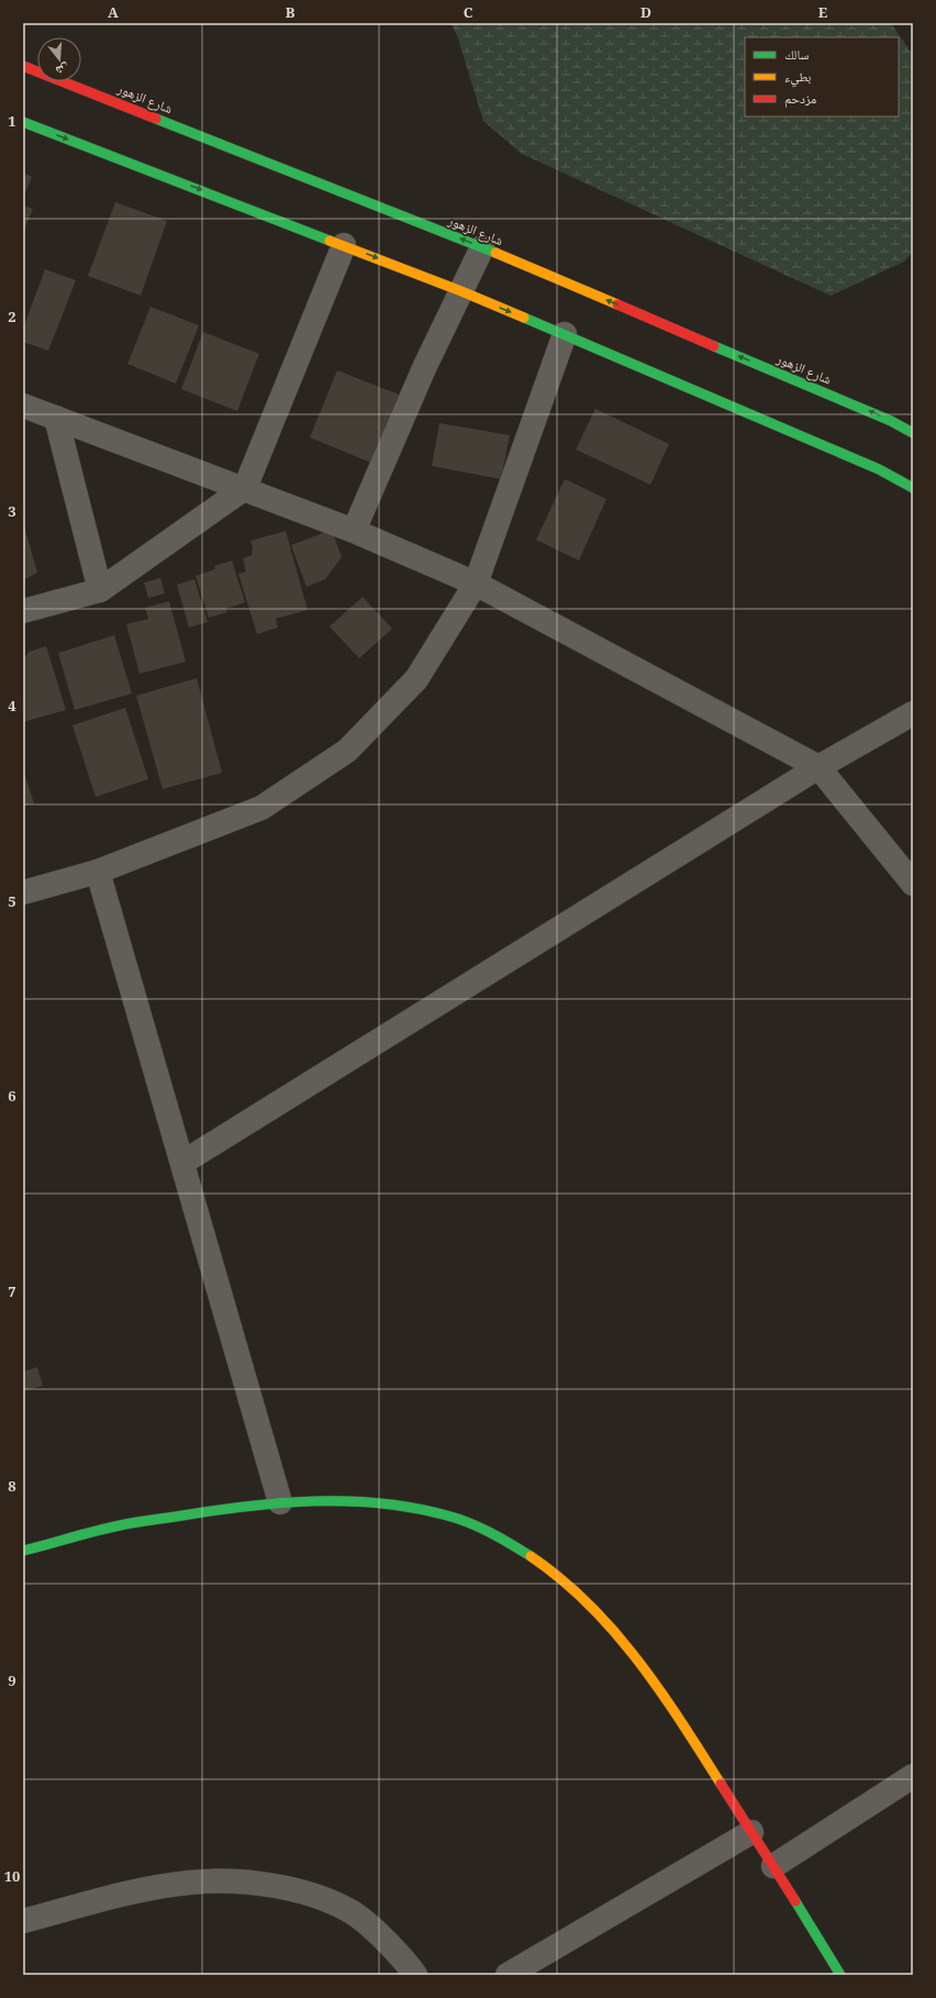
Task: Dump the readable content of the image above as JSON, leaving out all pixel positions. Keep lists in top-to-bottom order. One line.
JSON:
{"streets":{"main road":["شارع الزهور"]},"legend":["سالك","بطيء","مزدحم"],"north":"bottom","grid":{"columns":["A","B","C","D","E"],"rows":["1","2","3","4","5","6","7","8","9","10"]}}
